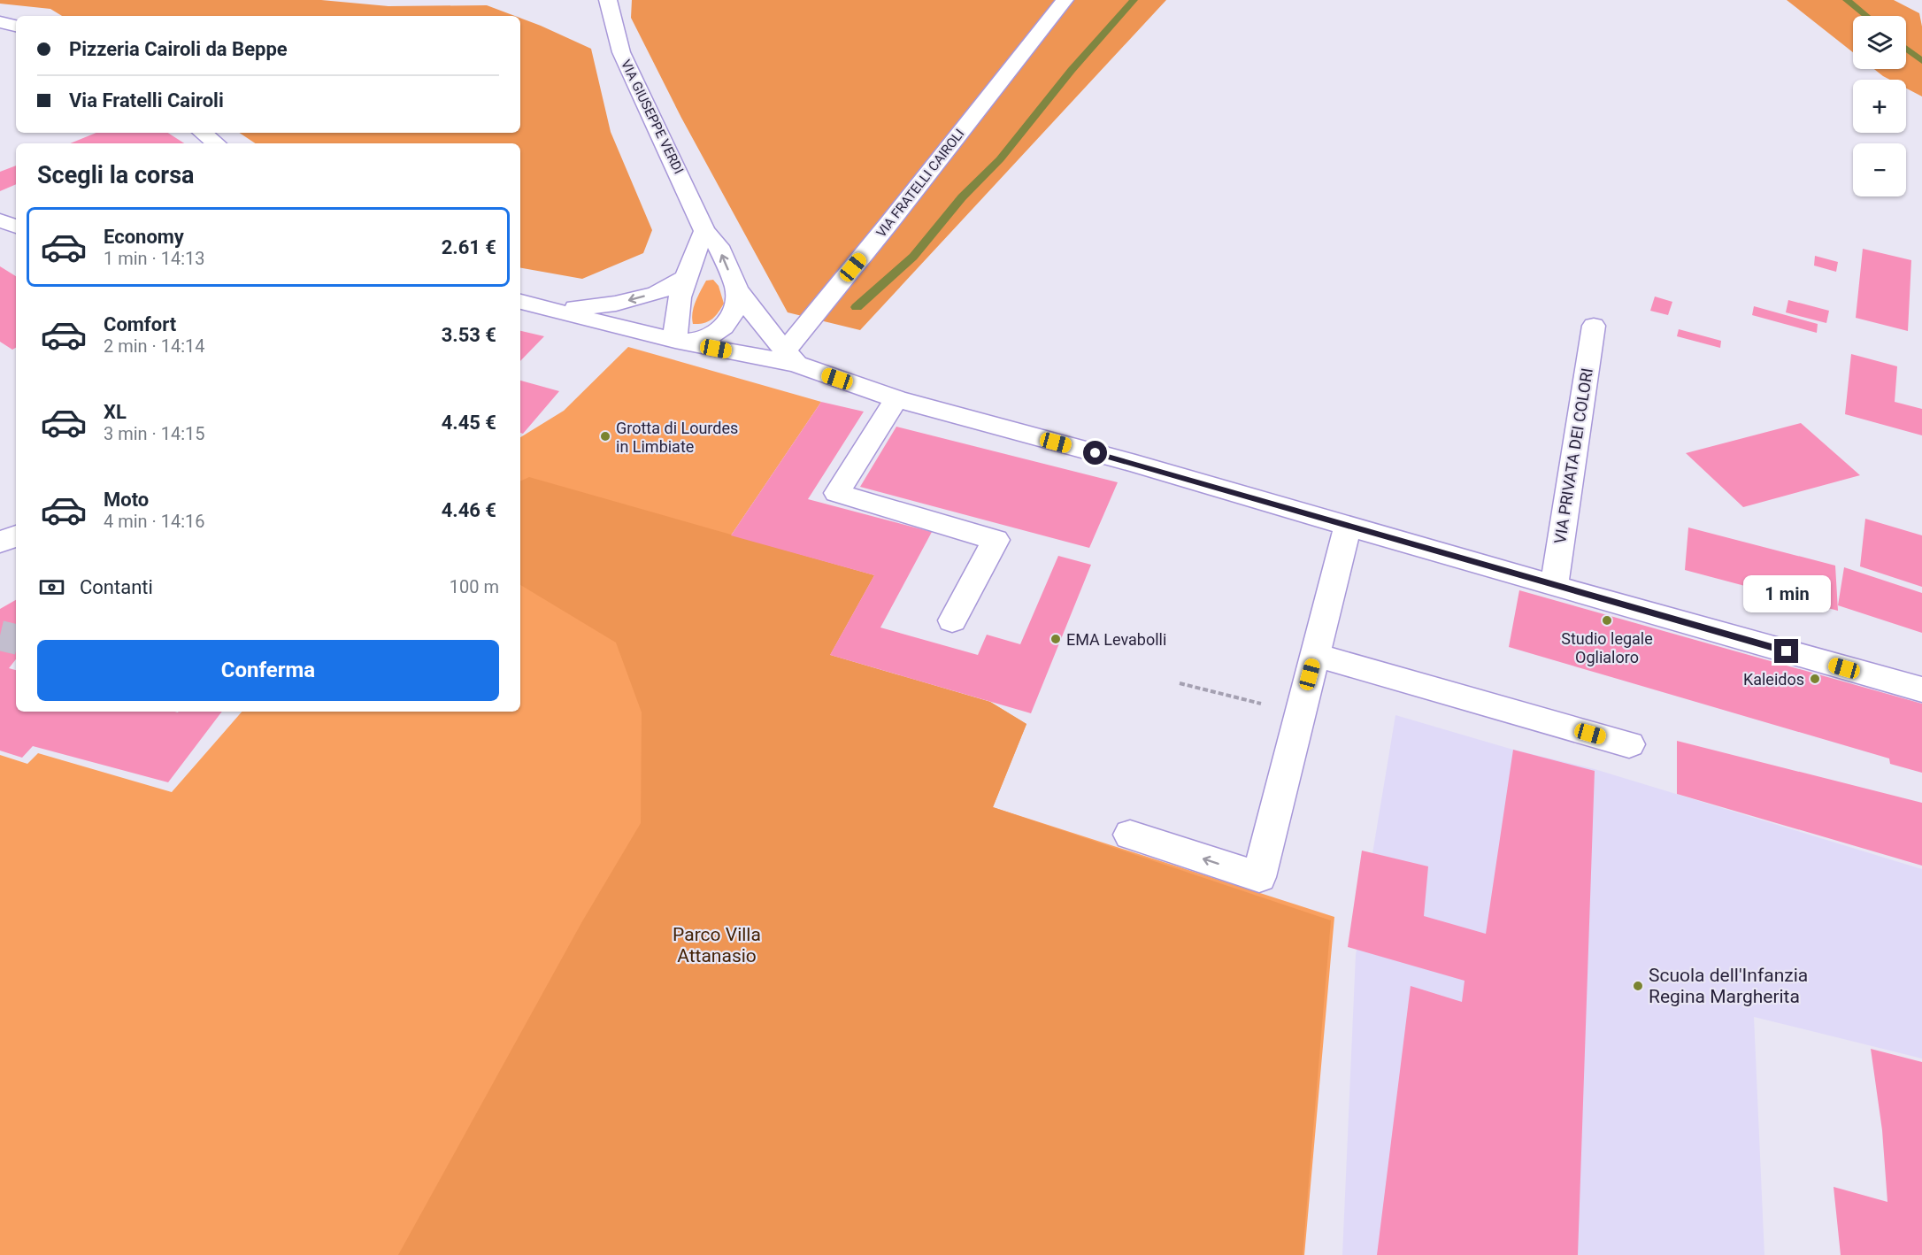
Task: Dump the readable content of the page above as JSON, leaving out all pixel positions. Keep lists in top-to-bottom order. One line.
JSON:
{"streets":{"street":["VIA GIUSEPPE VERDI","VIA FRATELLI CAIROLI","VIA PRIVATA DEI COLORI"]},"crossings":[["VIA GIUSEPPE VERDI","VIA FRATELLI CAIROLI"]],"parks":["Parco Villa Attanasio"],"places":["Grotta di Lourdes in Limbiate","Studio legale Oglialoro","EMA Levabolli","Kaleidos","Scuola dell'Infanzia Regina Margherita"],"page":{"map_buttons":["+","−"],"banner":["Pizzeria Cairoli da Beppe","Via Fratelli Cairoli"],"heading":"Scegli la corsa","list":[{"name":"Economy","note":"1 min · 14:13","value":"2.61 €"},{"name":"Comfort","note":"2 min · 14:14","value":"3.53 €"},{"name":"XL","note":"3 min · 14:15","value":"4.45 €"},{"name":"Moto","note":"4 min · 14:16","value":"4.46 €"}],"pay":["Contanti","100 m"],"bubble":"1 min","buttons":"Conferma"}}
